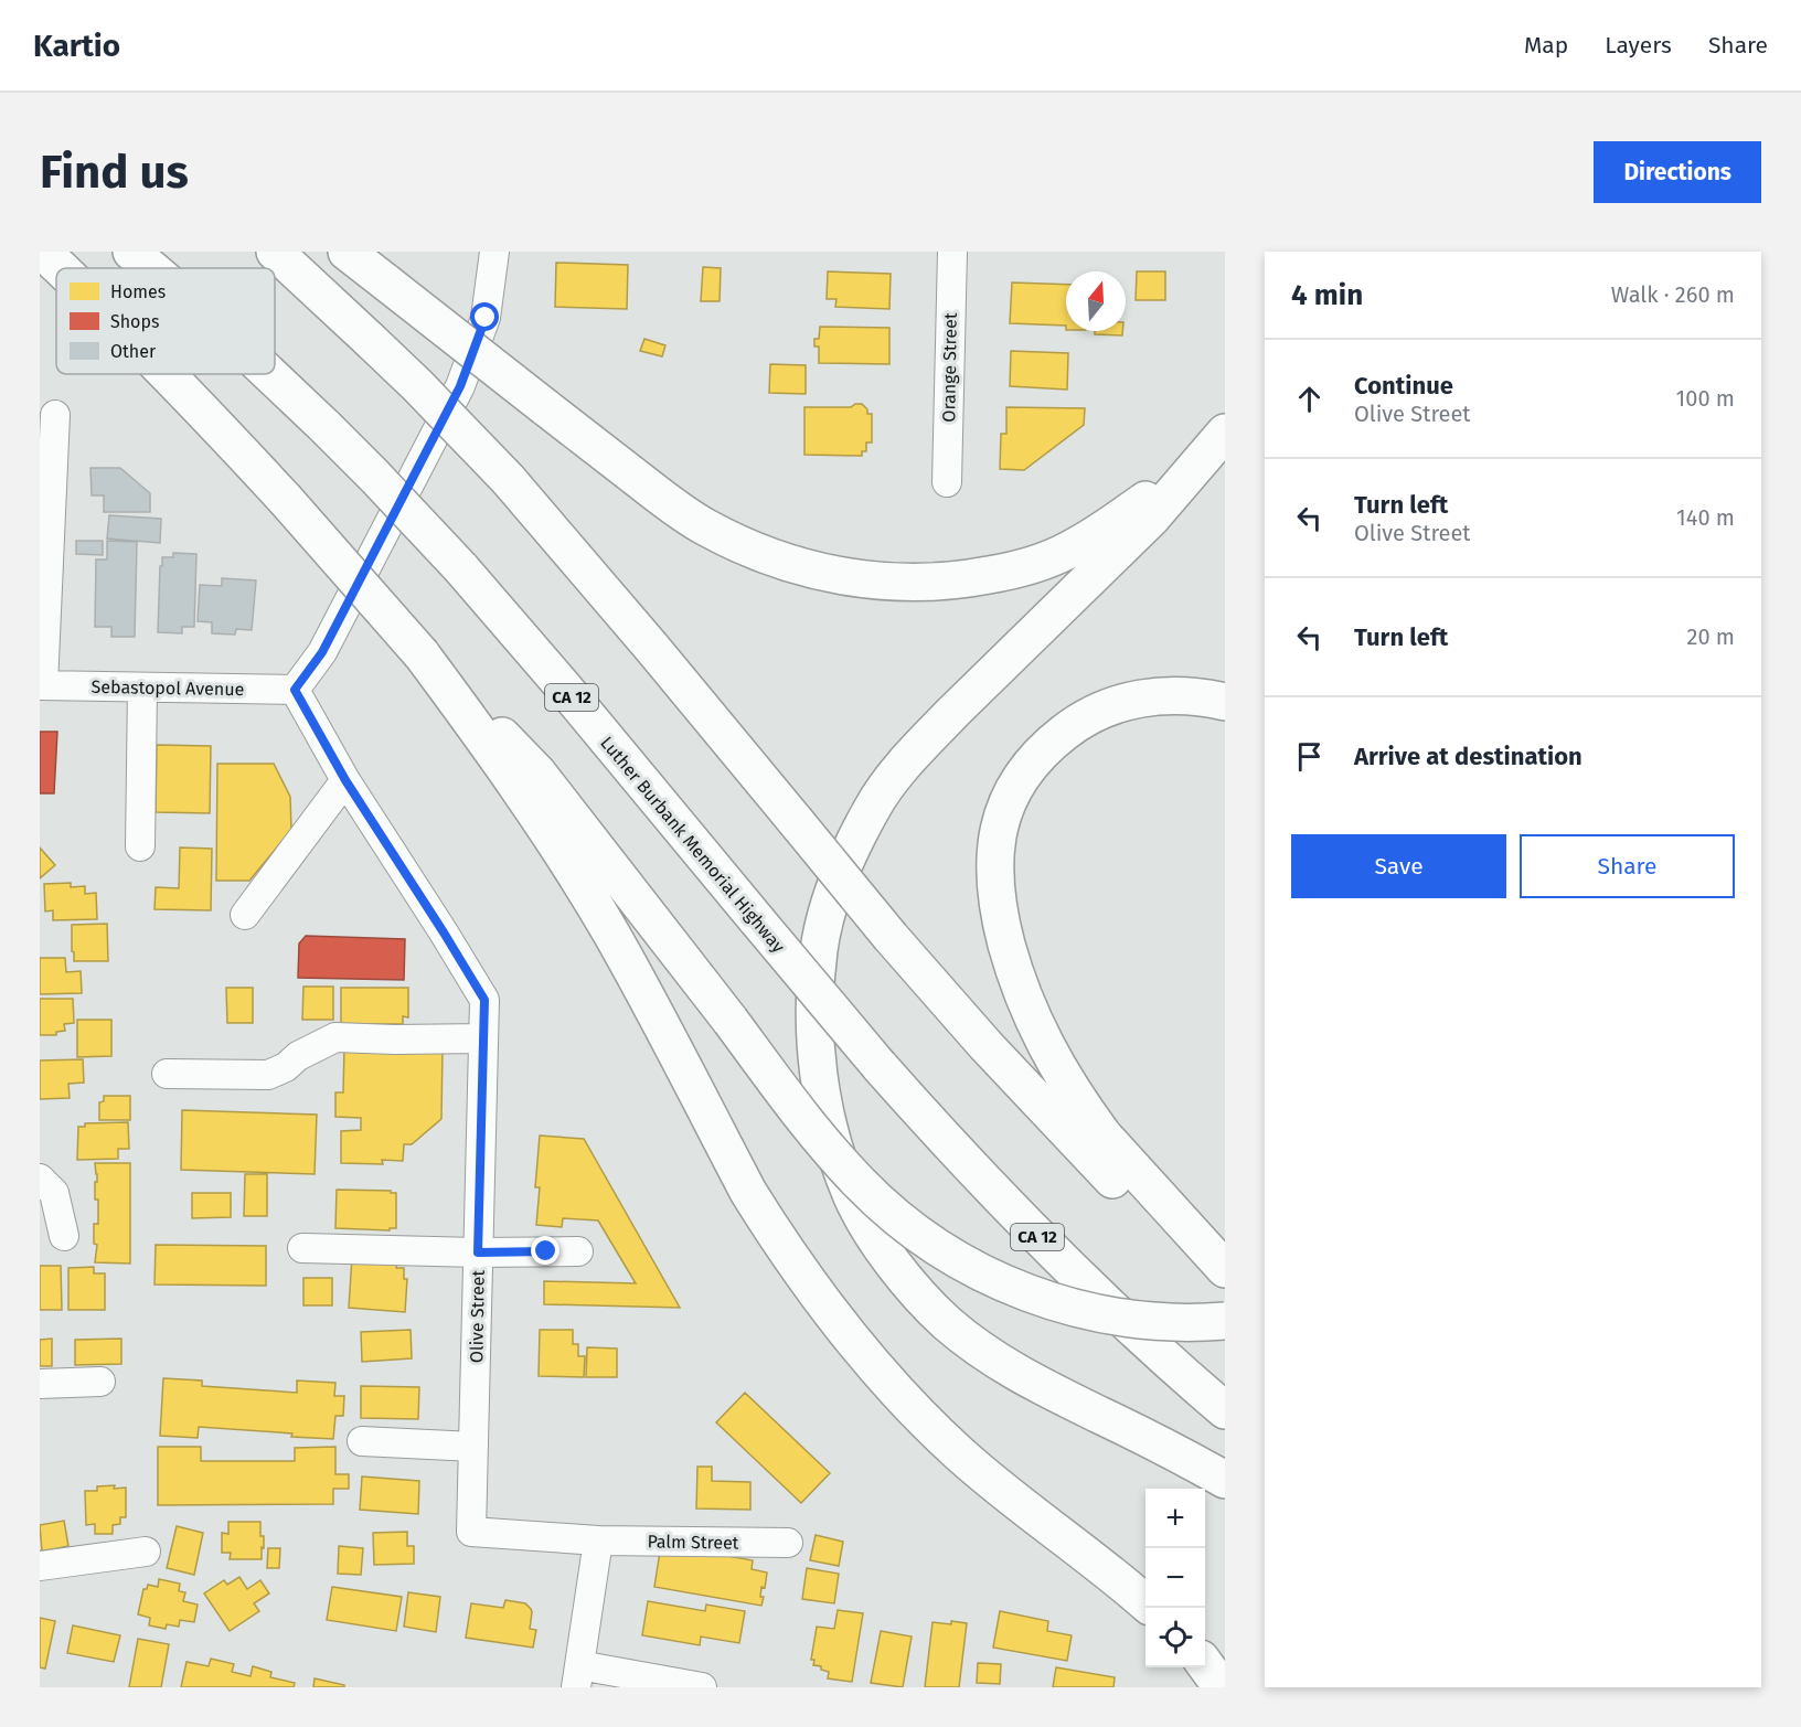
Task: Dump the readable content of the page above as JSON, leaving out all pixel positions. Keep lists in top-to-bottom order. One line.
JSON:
{"streets":{"highway":["CA 12","Luther Burbank Memorial Highway"],"street":["Orange Street","Sebastopol Avenue","Olive Street","Palm Street"]},"crossings":[["Sebastopol Avenue","Olive Street"],["Olive Street","Palm Street"]],"legend":["Homes","Shops","Other"],"north":"top","page":{"header":"Kartio","nav":["Map","Layers","Share"],"buttons":["Directions",["Save","Share"]],"title":"Find us","heading":["4 min","Walk · 260 m"],"list":[["Continue","Olive Street","100 m"],["Turn left","Olive Street","140 m"],["Turn left","20 m"],"Arrive at destination"],"map_buttons":["+","−"]}}
